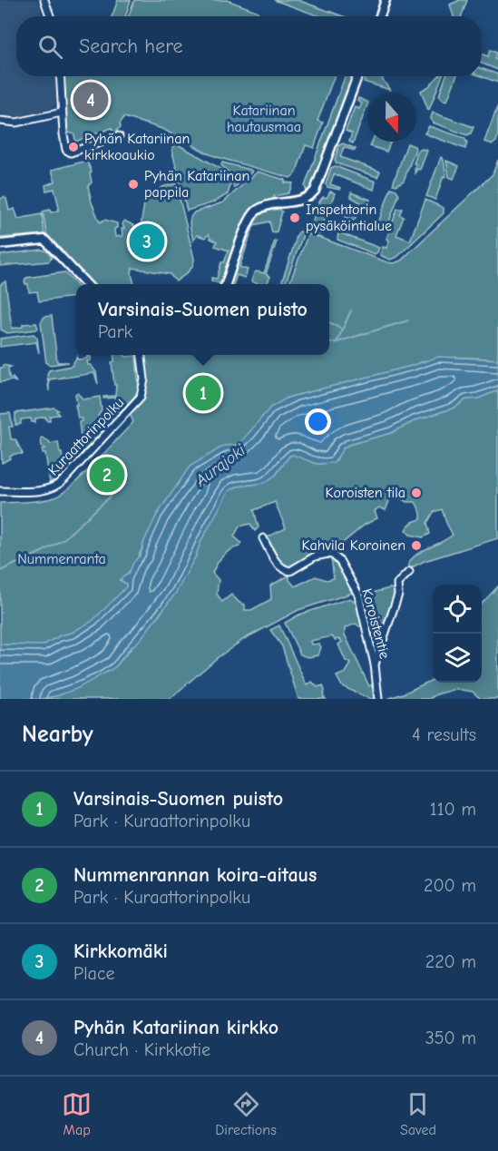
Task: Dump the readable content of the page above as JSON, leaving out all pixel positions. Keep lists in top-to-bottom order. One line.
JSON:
{"streets":{"street":["Kuraattorinpolku","Koroistentie"]},"water":["Aurajoki"],"parks":["Katariinan hautausmaa","Nummenranta"],"places":["Pyhän Katariinan kirkkoaukio","Pyhän Katariinan pappila","Inspehtorin pysäköintialue","Koroisten tila","Kahvila Koroinen"],"north":"bottom","page":{"search":"Search here","pins":["4","3","1","2"],"popup":["Varsinais-Suomen puisto","Park"],"heading":["Nearby","4 results"],"list":[{"mark":"1","name":"Varsinais-Suomen puisto","note":"Park · Kuraattorinpolku","value":"110 m"},{"mark":"2","name":"Nummenrannan koira-aitaus","note":"Park · Kuraattorinpolku","value":"200 m"},{"mark":"3","name":"Kirkkomäki","note":"Place","value":"220 m"},{"mark":"4","name":"Pyhän Katariinan kirkko","note":"Church · Kirkkotie","value":"350 m"}],"nav":["Map","Directions","Saved"]}}
